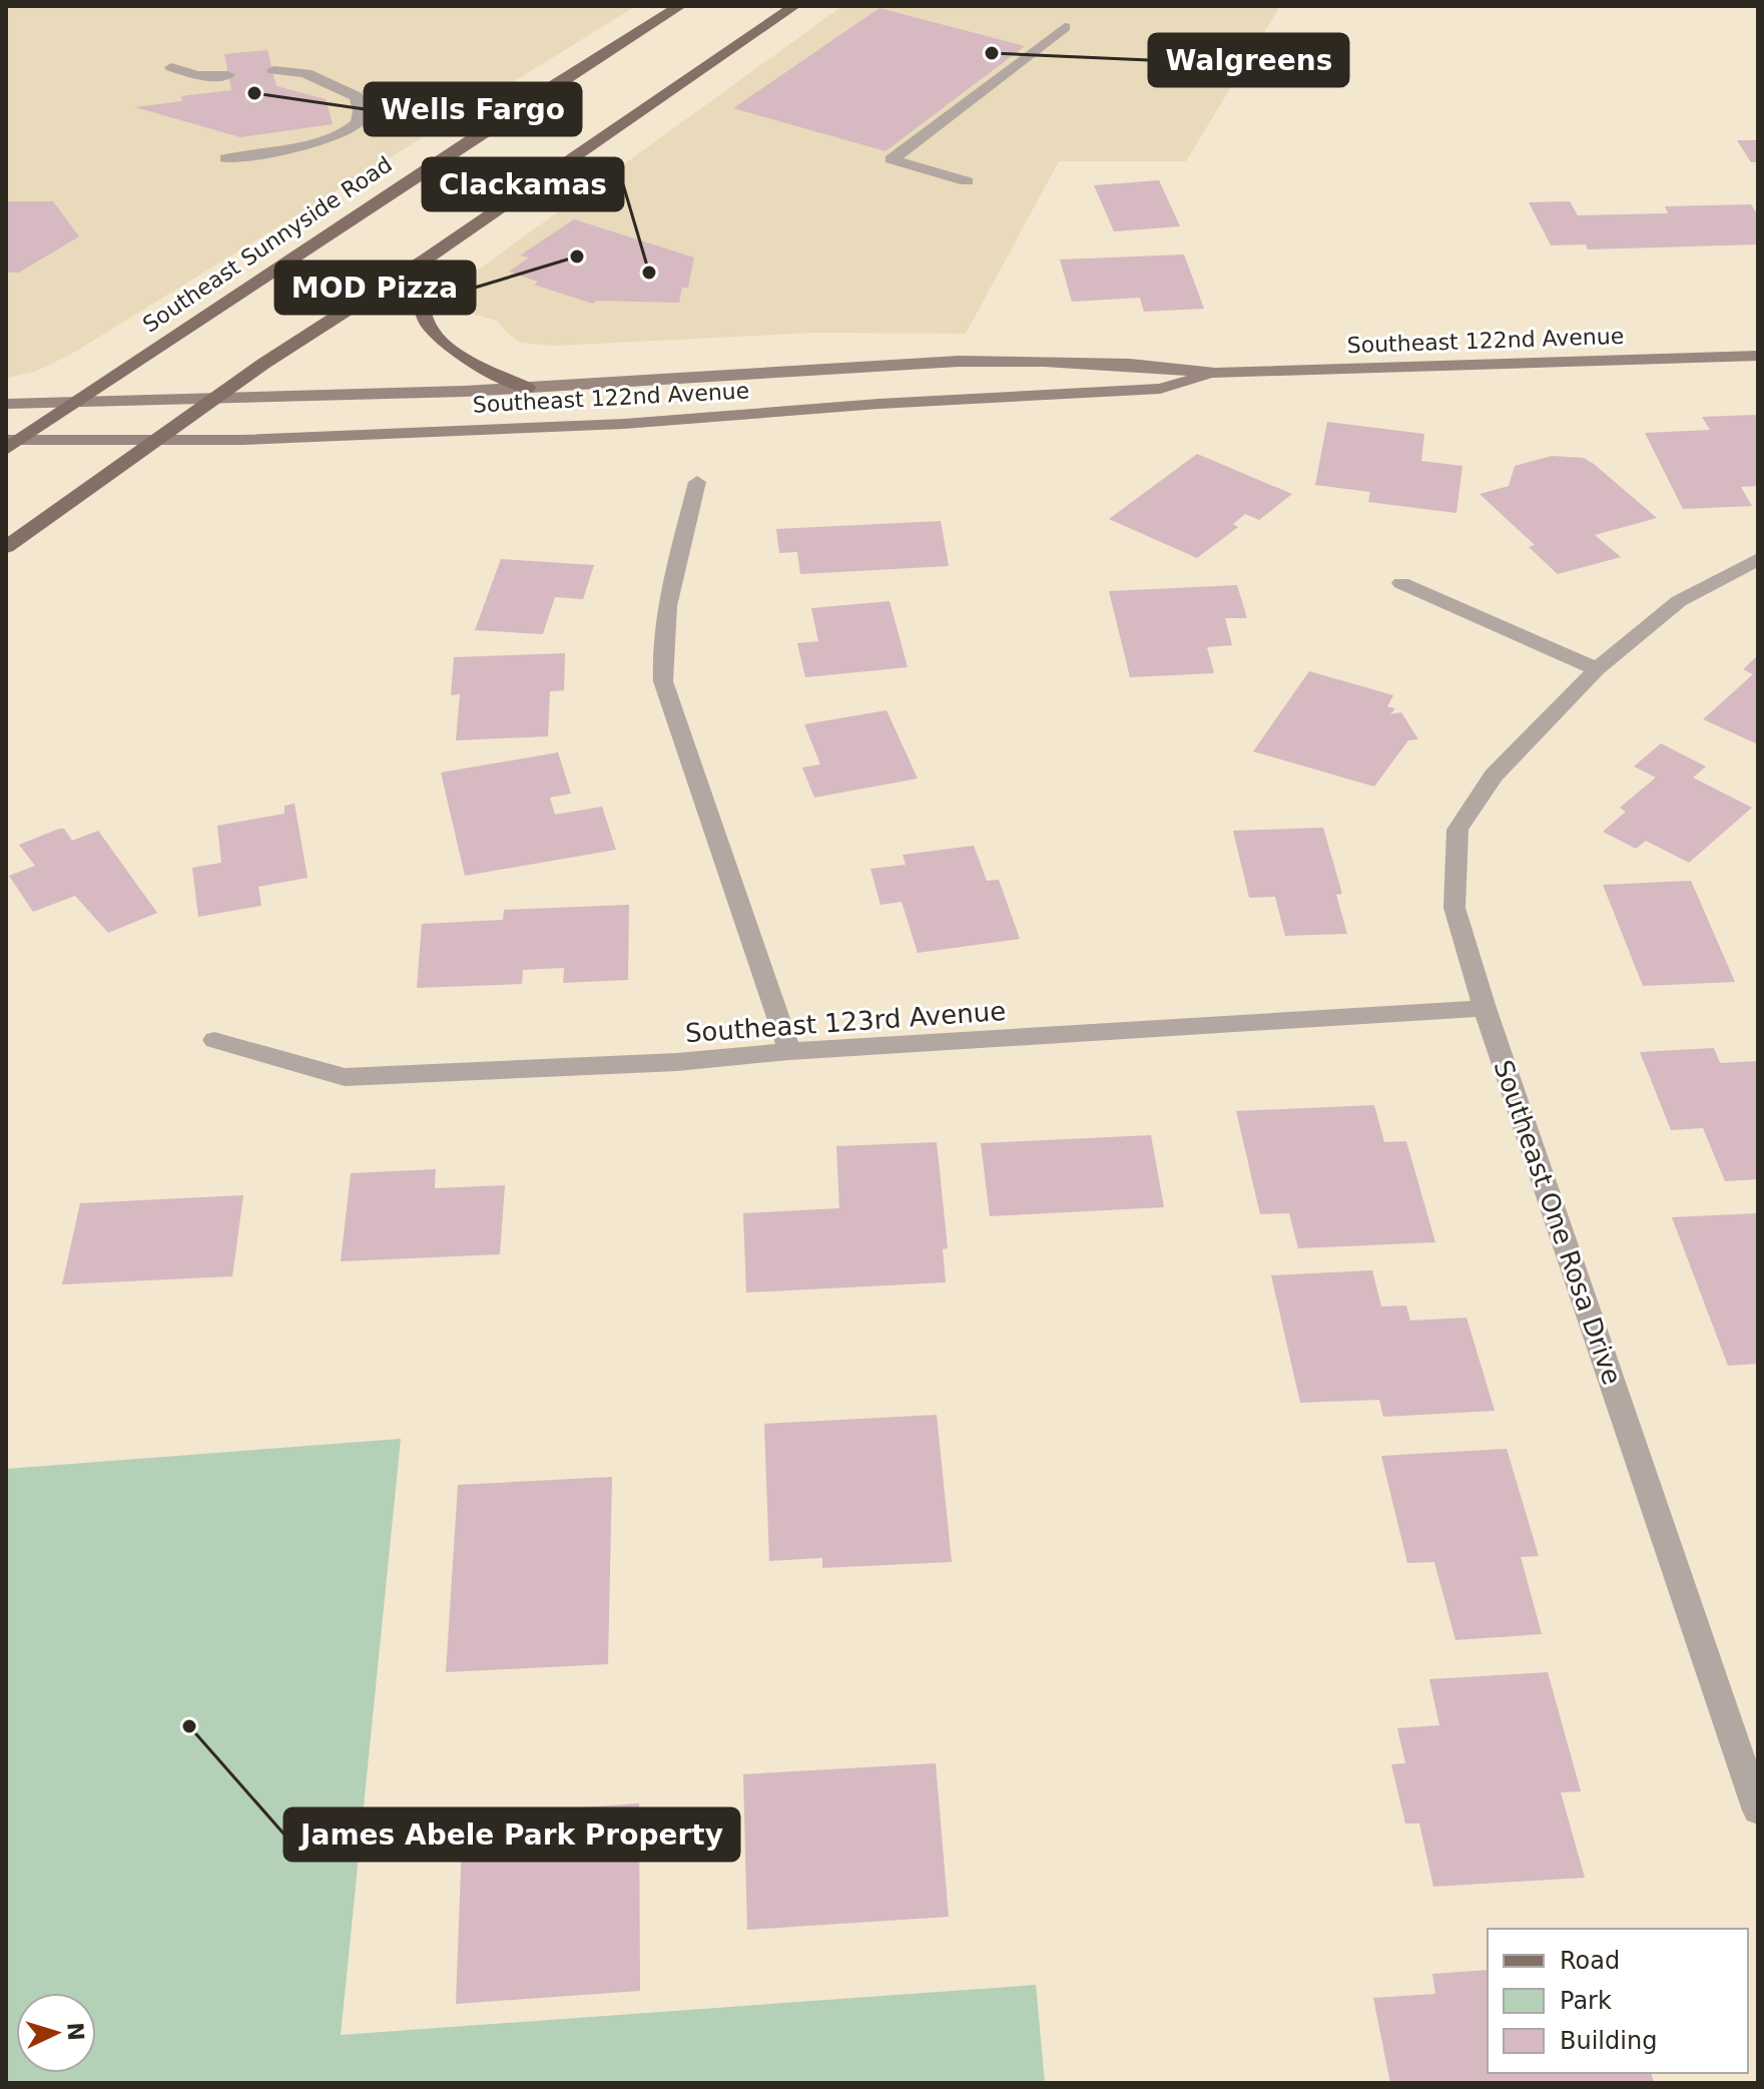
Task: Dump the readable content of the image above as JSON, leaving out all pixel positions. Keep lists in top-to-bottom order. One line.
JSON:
{"streets":{"main road":["Southeast Sunnyside Road","Southeast 122nd Avenue"],"street":["Southeast 123rd Avenue","Southeast One Rosa Drive"]},"crossings":[["Southeast Sunnyside Road","Southeast 122nd Avenue"],["Southeast 123rd Avenue","Southeast One Rosa Drive"]],"places":["Walgreens","Wells Fargo","MOD Pizza","Clackamas","James Abele Park Property"],"legend":["Road","Park","Building"],"north":"right"}
